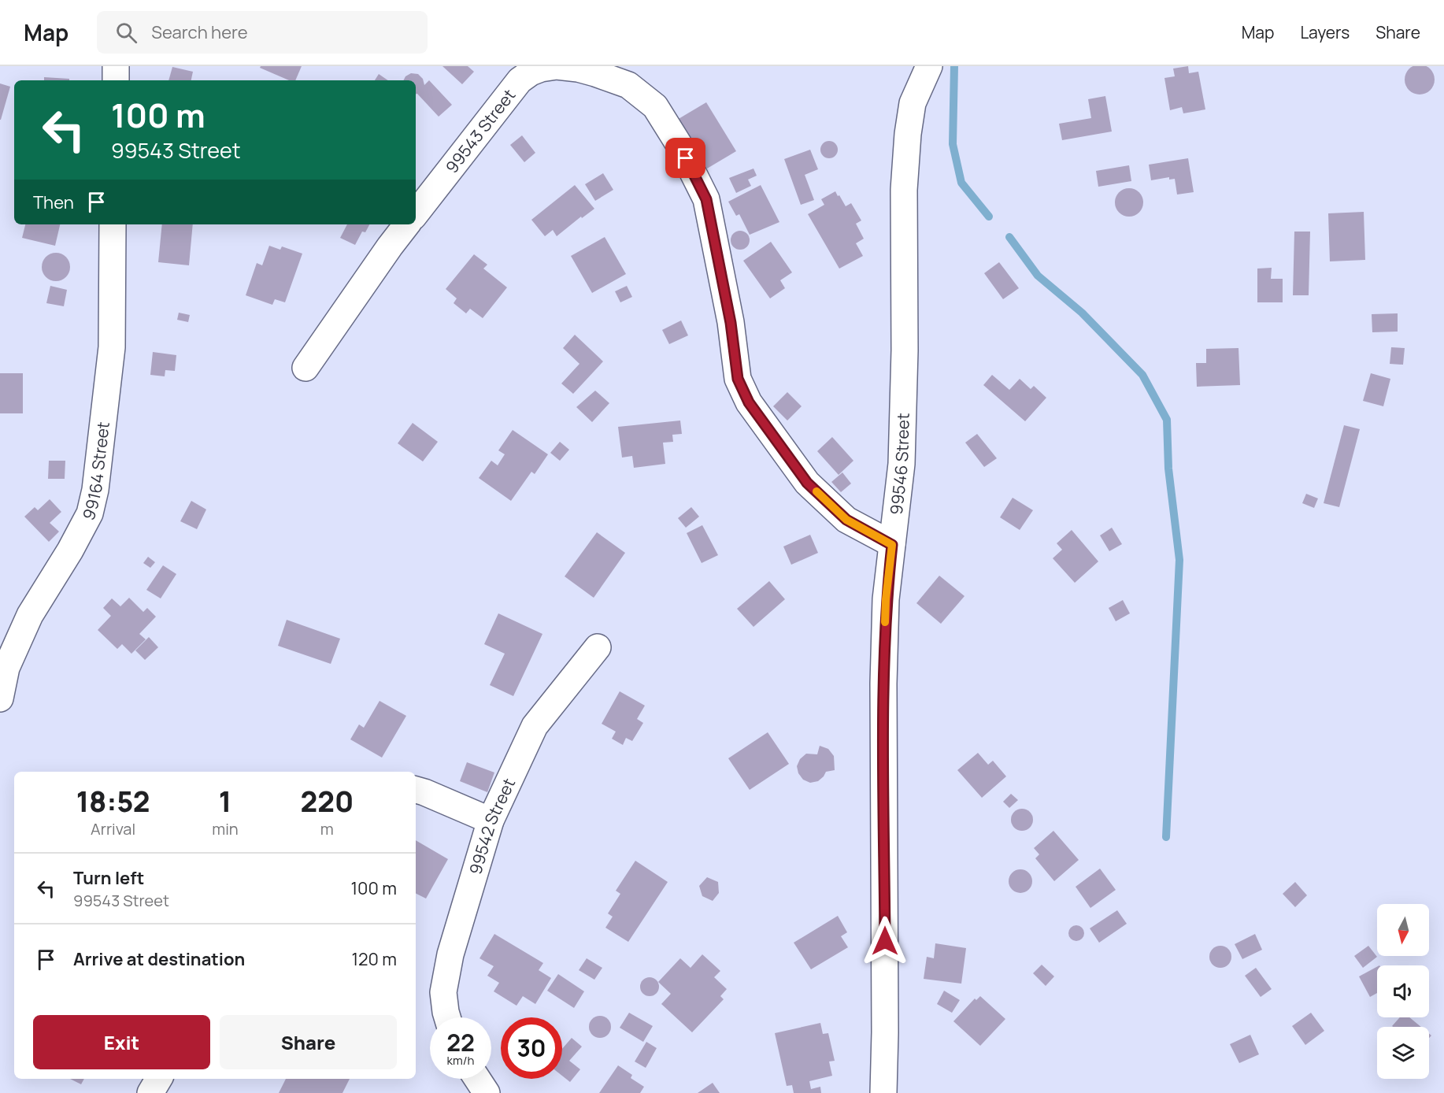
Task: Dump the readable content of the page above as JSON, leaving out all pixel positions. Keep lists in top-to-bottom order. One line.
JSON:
{"streets":{"street":["99543 Street","99546 Street","99164 Street","99542 Street"]},"crossings":[["99543 Street","99546 Street"]],"north":"bottom","page":{"header":"Map","search":"Search here","nav":["Map","Layers","Share"],"turn":["100 m","99543 Street"],"then":"Then","eta":["18:52","Arrival","1","min","220","m"],"list":[{"name":"Turn left","note":"99543 Street","value":"100 m"},{"name":"Arrive at destination","value":"120 m"}],"buttons":["Exit","Share"],"speed":"22 km/h","limit":"30"}}
